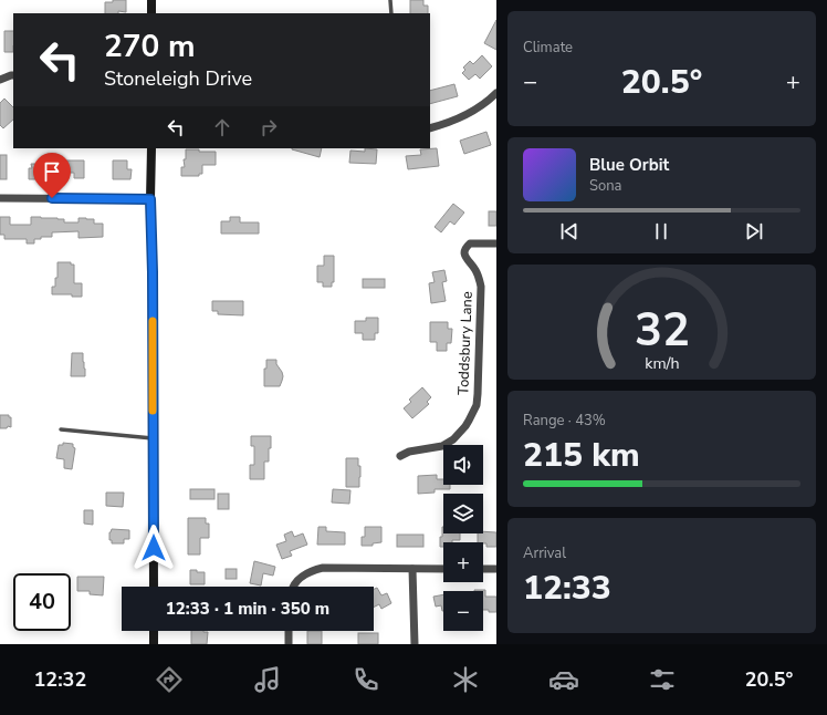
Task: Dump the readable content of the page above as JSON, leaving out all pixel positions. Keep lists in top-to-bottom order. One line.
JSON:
{"streets":{"street":["Toddsbury Lane"]},"page":{"tile":["Climate",["Range · 43%","215 km"],["Arrival","12:33"]],"turn":["270 m","Stoneleigh Drive"],"heat":["−","20.5°","+"],"song":["Blue Orbit","Sona"],"map_buttons":["+","−"],"limit":"40","trip":"12:33 · 1 min · 350 m","tabs":["12:32","20.5°"],"gauge":["32","km/h"]}}
